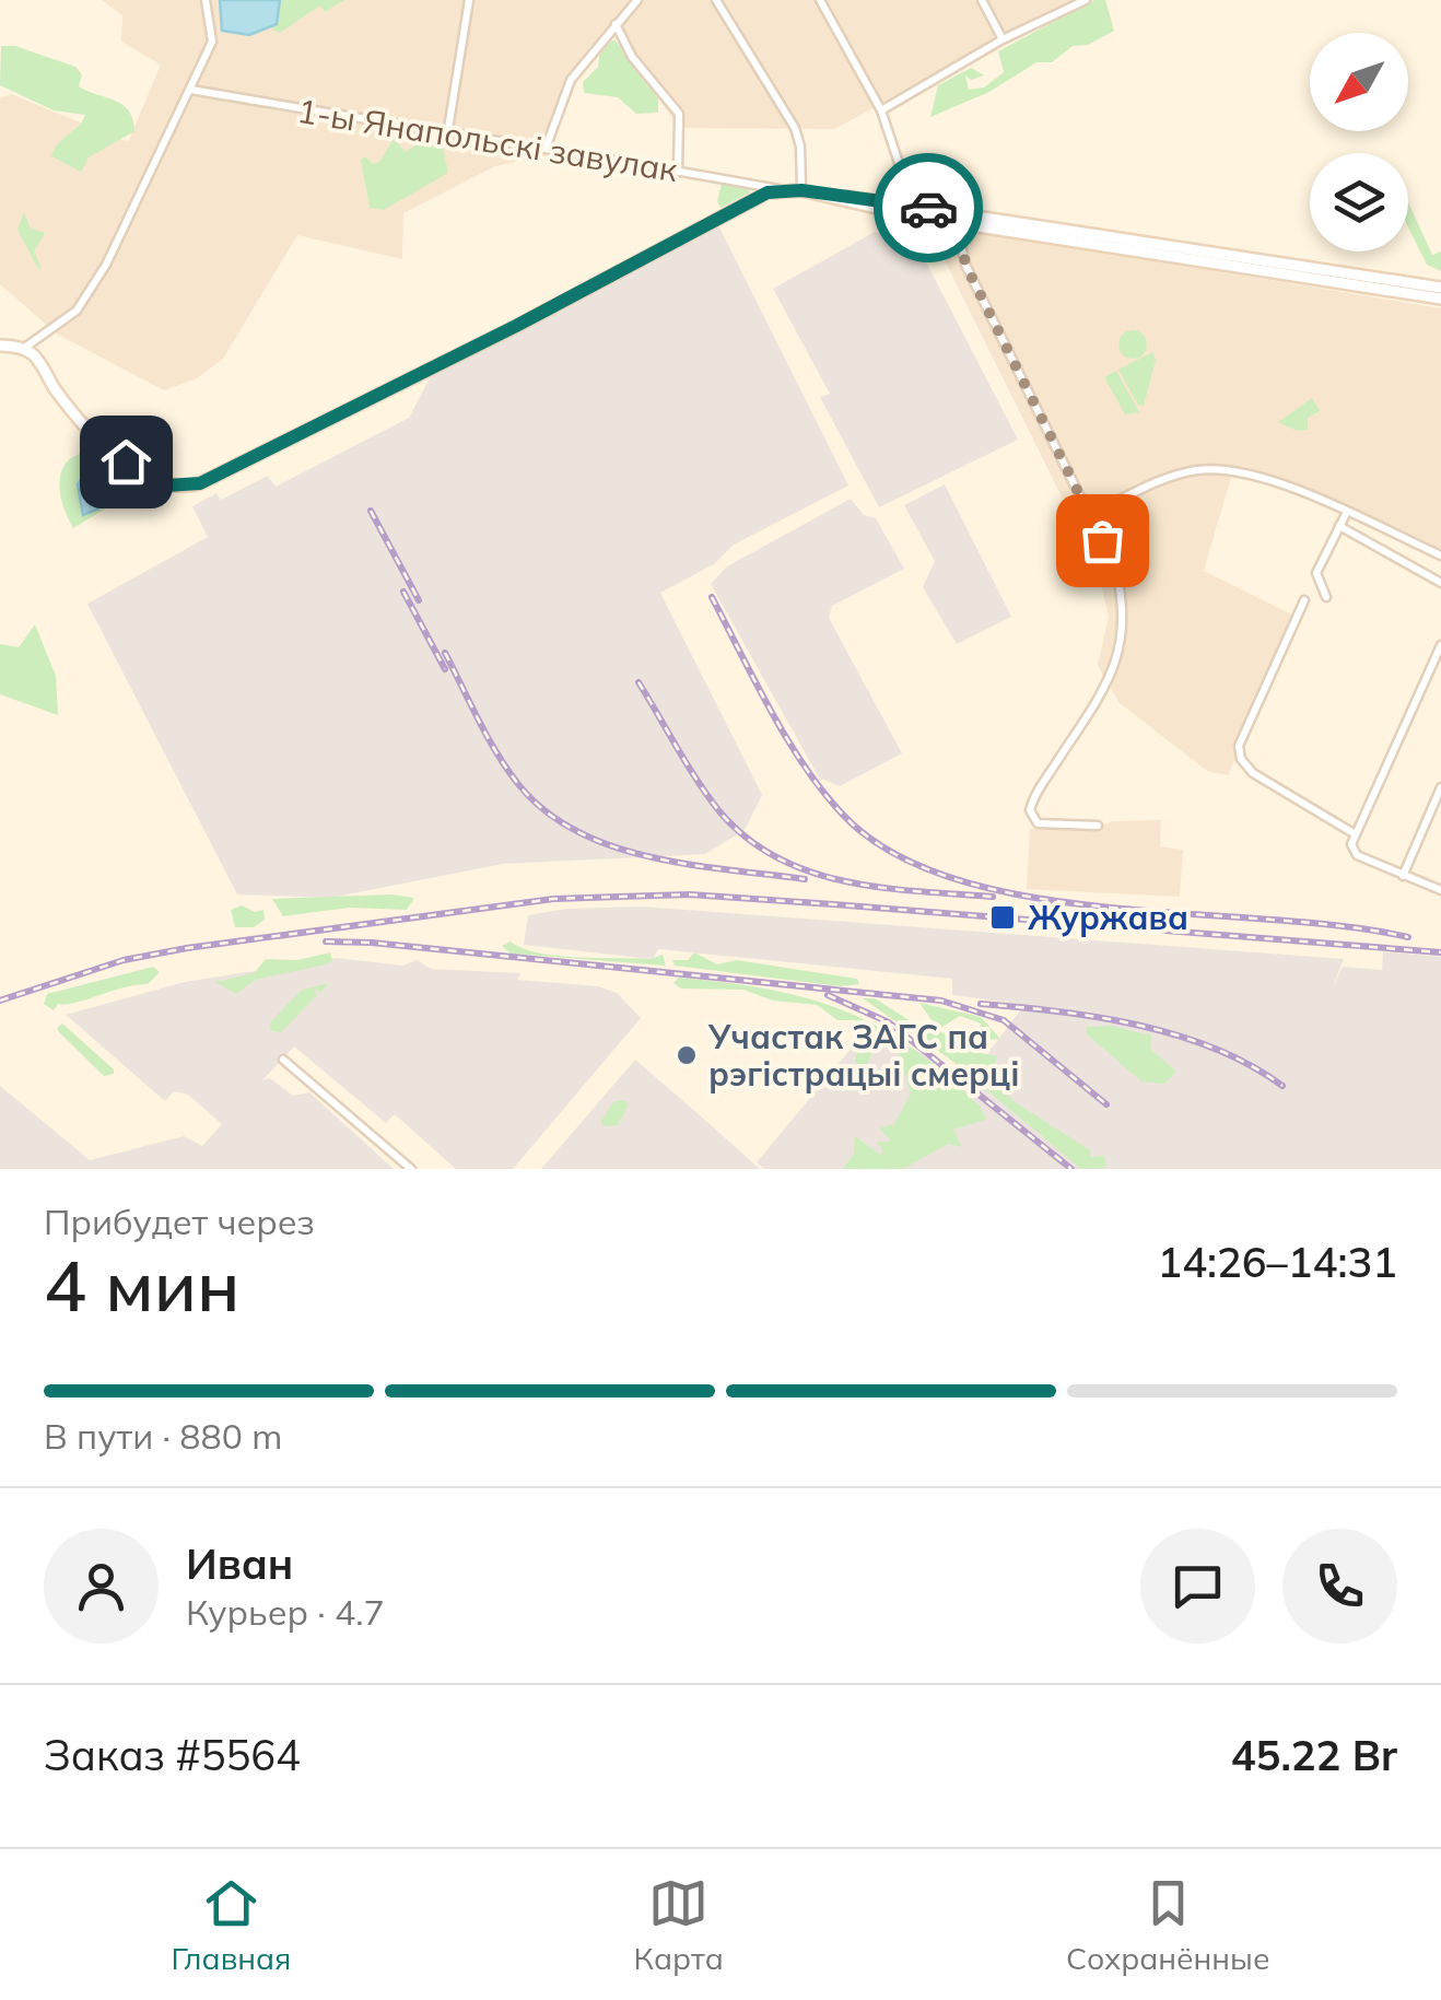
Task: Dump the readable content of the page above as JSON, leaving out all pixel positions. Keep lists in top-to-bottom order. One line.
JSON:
{"streets":{"street":["1-ы Янапольскі завулак"]},"places":{"transit":["Журжава"],"other":["Участак ЗАГС па рэгістрацыі смерці"]},"north":"bottom left","page":{"heading":["4 мин","Прибудет через","14:26–14:31"],"panel":["Иван","Курьер · 4.7","Заказ #5564","45.22 Br"],"bar":"В пути · 880 m","tabs":["Главная","Карта","Сохранённые"]}}
